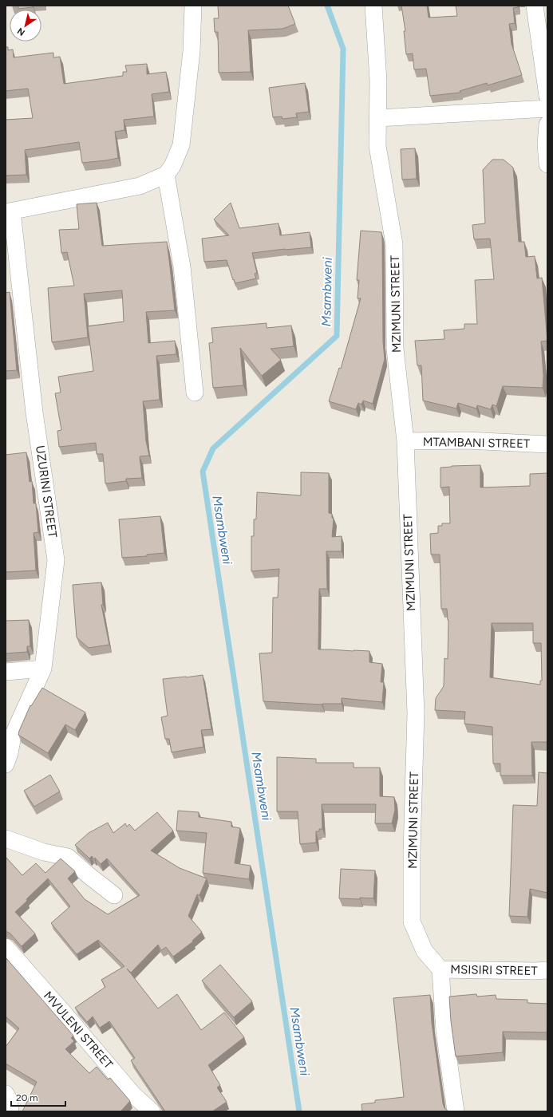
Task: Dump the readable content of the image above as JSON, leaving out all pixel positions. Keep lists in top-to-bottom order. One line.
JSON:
{"streets":{"street":["MZIMUNI STREET","MTAMBANI STREET","UZURINI STREET","MSISIRI STREET","MVULENI STREET"]},"crossings":[["MZIMUNI STREET","MTAMBANI STREET"],["MZIMUNI STREET","MSISIRI STREET"]],"water":["Msambweni"],"scale_bar":"20 m","north":"bottom left"}
